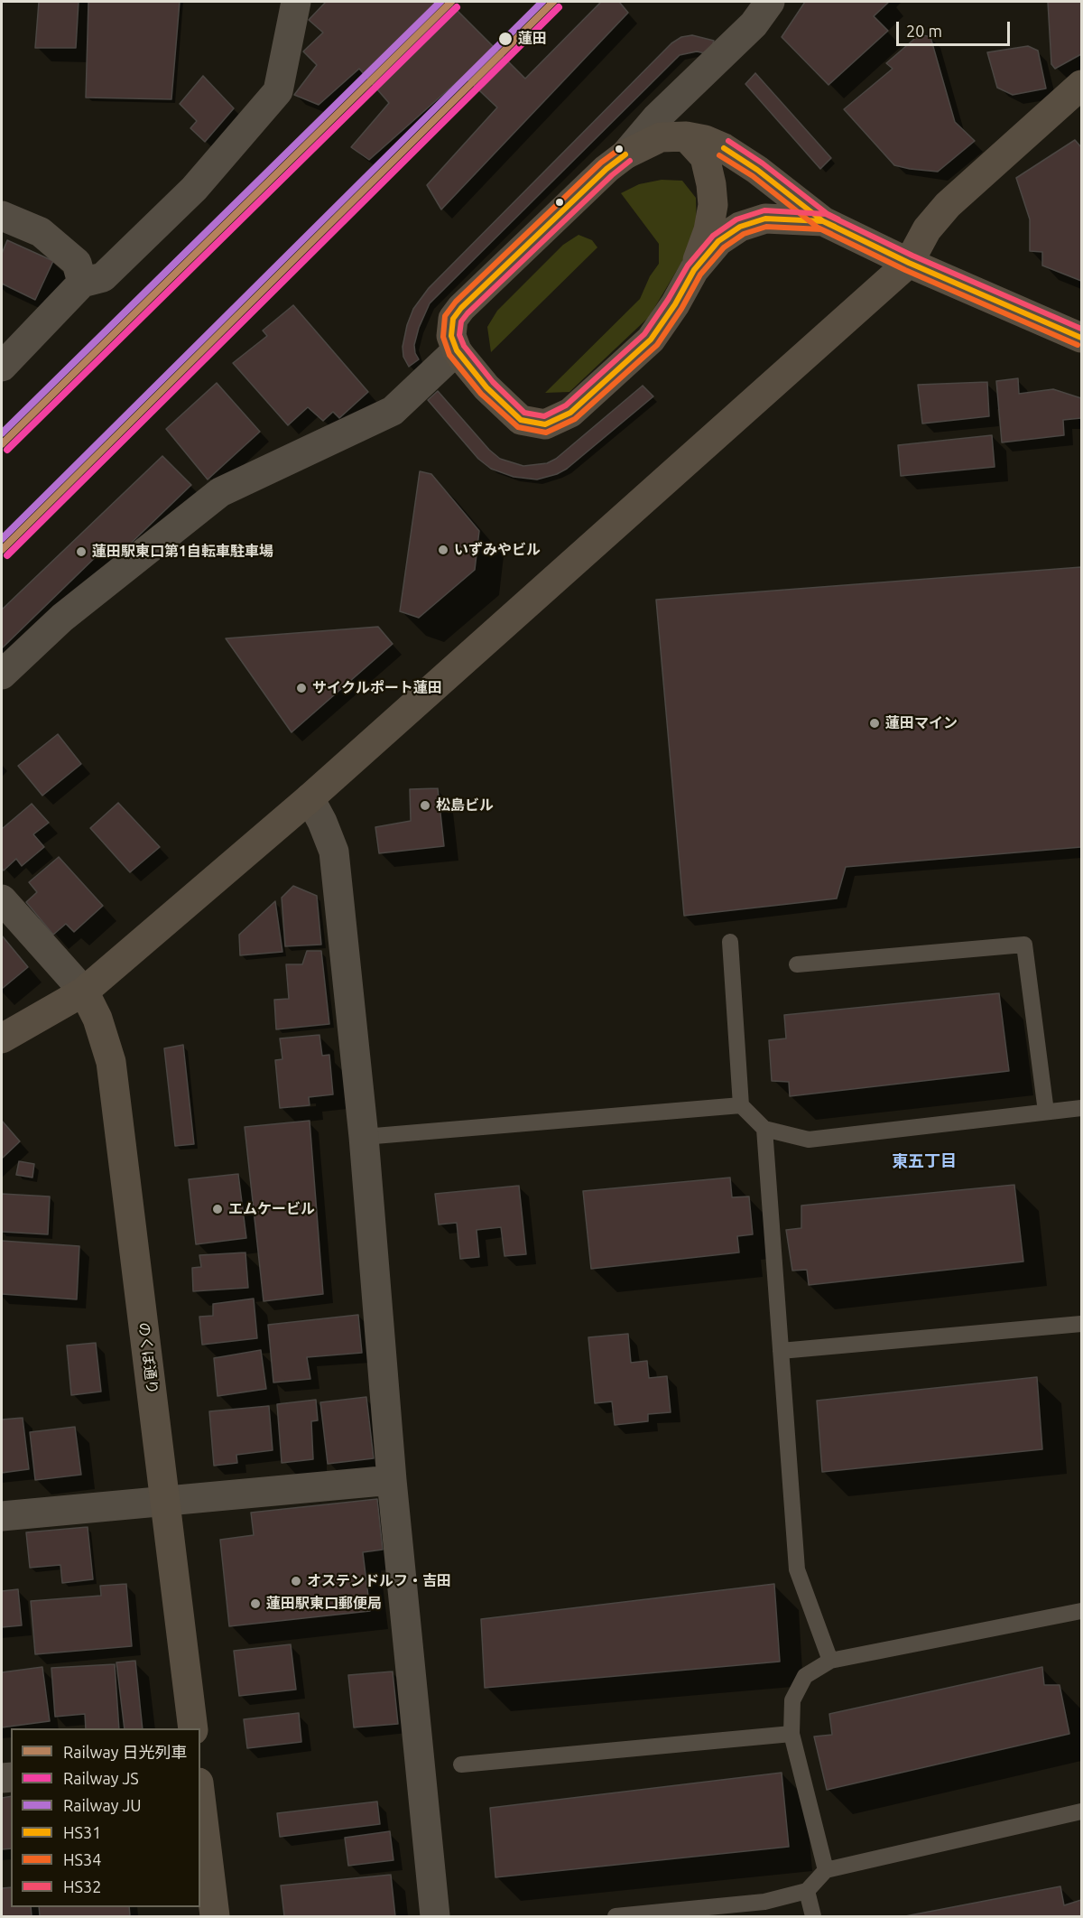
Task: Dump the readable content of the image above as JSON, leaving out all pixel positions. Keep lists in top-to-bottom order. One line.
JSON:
{"streets":{"street":["のくぼ通り"]},"districts":["東五丁目"],"places":["蓮田","いずみやビル","蓮田駅東口第1自転車駐車場","サイクルポート蓮田","蓮田マイン","松島ビル","エムケービル","オステンドルフ・吉田","蓮田駅東口郵便局"],"lines":["rail line 日光列車","rail line JU","rail line JS","transit line HS32","transit line HS31","transit line HS34"],"legend":["Railway 日光列車","Railway JS","Railway JU","HS31","HS34","HS32"],"scale_bar":"20 m"}
